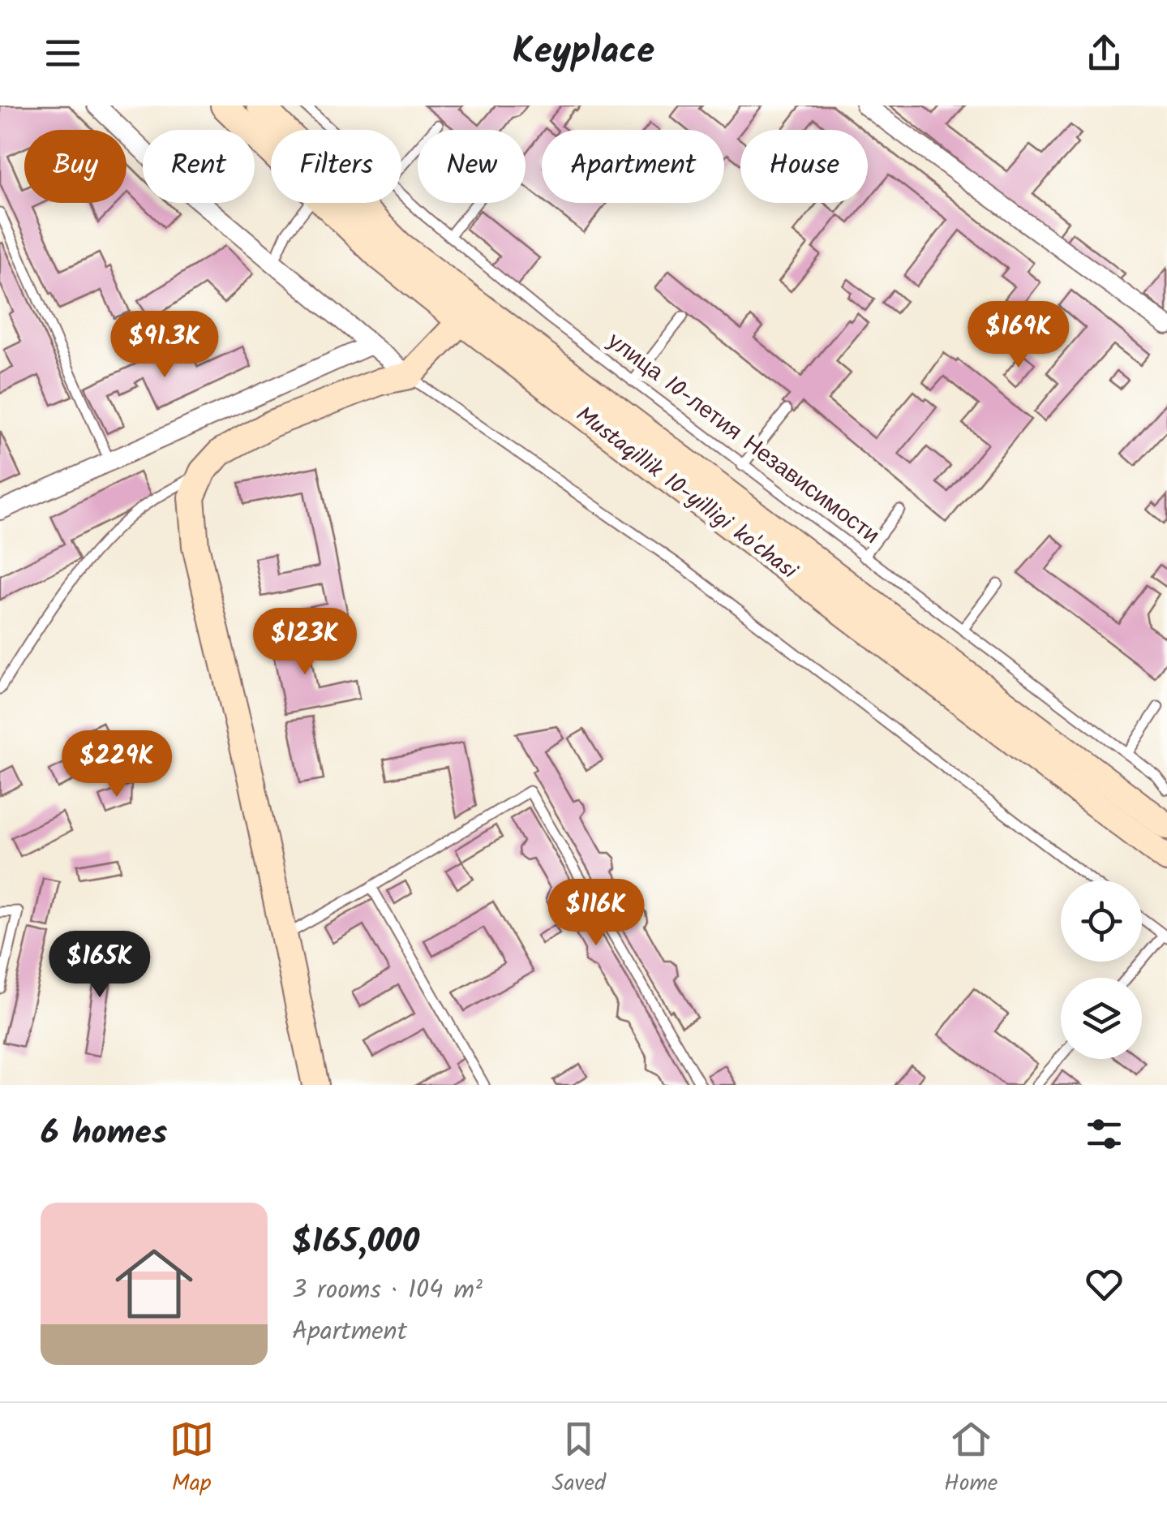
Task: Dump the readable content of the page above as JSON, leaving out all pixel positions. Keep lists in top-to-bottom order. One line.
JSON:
{"streets":{"main road":["Mustaqillik 10-yilligi ko'chasi"],"lane":["улица 10-летия Независимости"]},"page":{"header":"Keyplace","chip":["Buy","Rent","Filters","New","Apartment","House"],"price":["$169K","$91.3K","$123K","$229K","$116K","$165K"],"heading":"6 homes","list":[{"name":"$165,000","note":"3 rooms · 104 m² · Apartment"}],"tabs":["Map","Saved","Home"]}}
